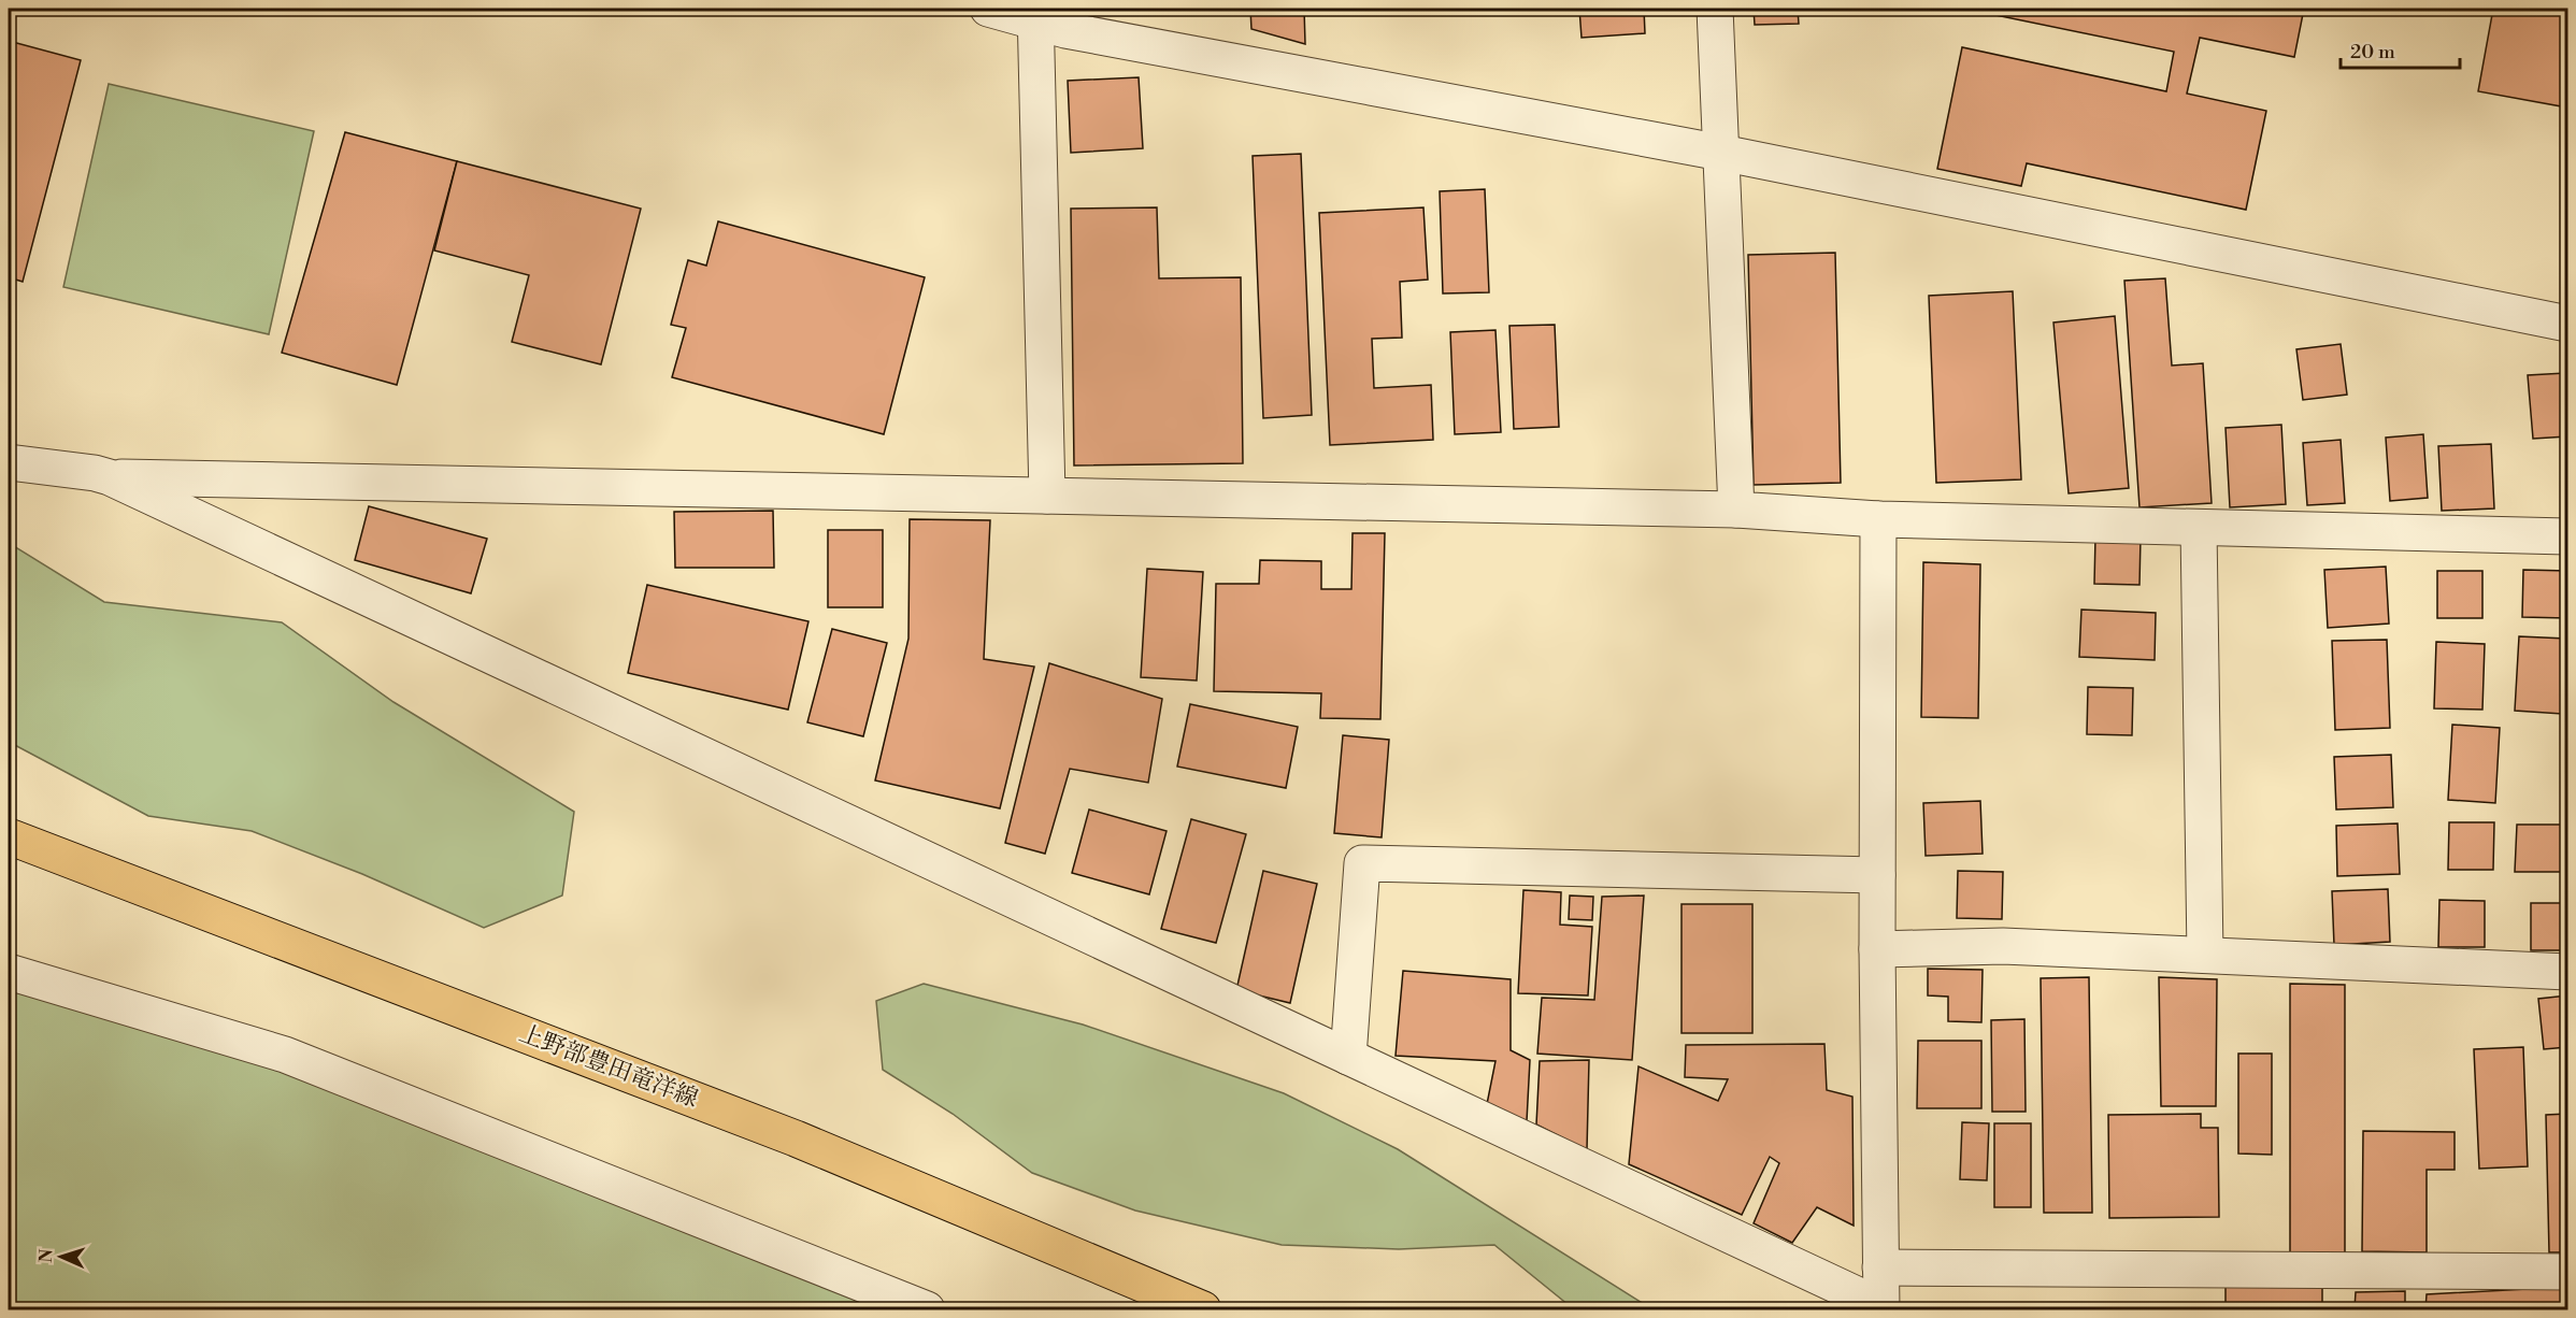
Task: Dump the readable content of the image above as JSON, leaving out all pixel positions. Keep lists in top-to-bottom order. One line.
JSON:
{"streets":{"main road":["上野部豊田竜洋線"]},"scale_bar":"20 m","north":"left"}
